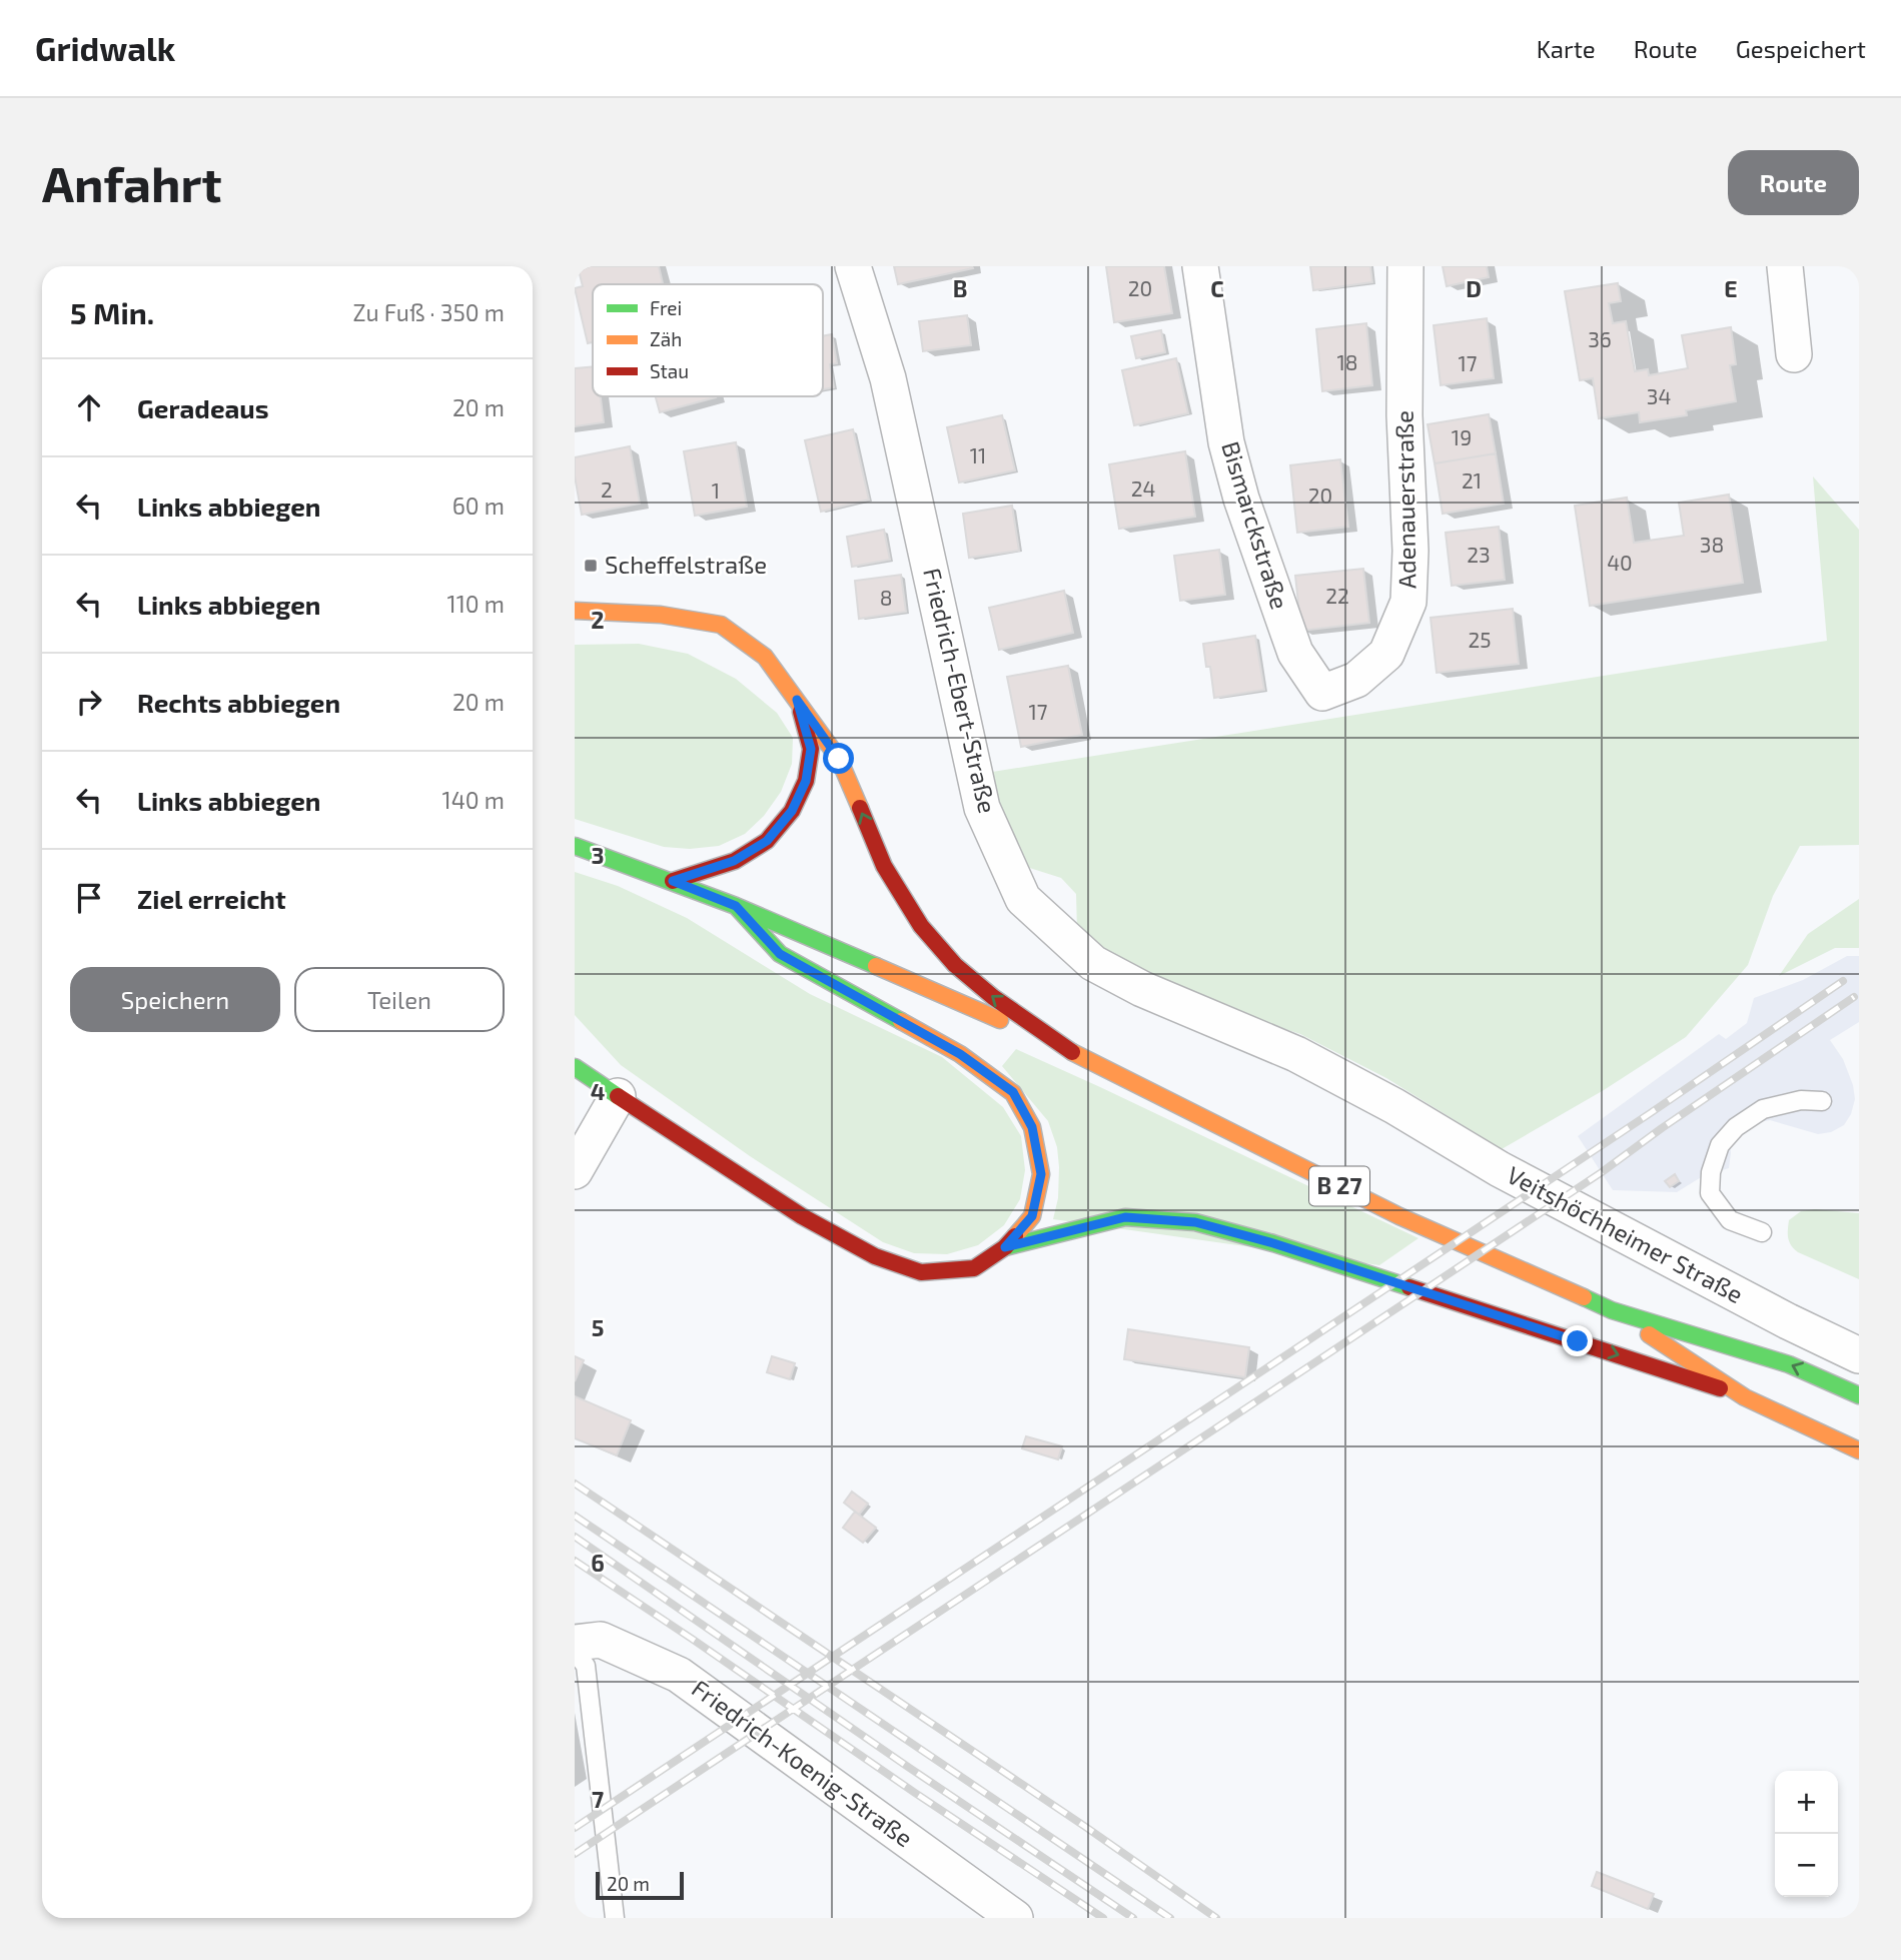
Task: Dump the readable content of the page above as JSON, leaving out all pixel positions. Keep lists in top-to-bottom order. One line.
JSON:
{"streets":{"main road":["B 27","Veitshöchheimer Straße"],"street":["Adenauerstraße","Bismarckstraße","Friedrich-Ebert-Straße","Friedrich-Koenig-Straße"]},"crossings":[["Adenauerstraße","Bismarckstraße"],["Friedrich-Ebert-Straße","Veitshöchheimer Straße"],["B 27","Veitshöchheimer Straße"]],"places":{"transit":["Scheffelstraße"]},"house_numbers":["20","36","18","17","34","19","11","21","24","2","1","20","38","23","40","22","8","25","17"],"legend":["Frei","Zäh","Stau"],"scale_bar":"20 m","page":{"header":"Gridwalk","nav":["Karte","Route","Gespeichert"],"buttons":["Route",["Speichern","Teilen"]],"title":"Anfahrt","heading":["5 Min.","Zu Fuß · 350 m"],"list":[["Geradeaus","20 m"],["Links abbiegen","60 m"],["Links abbiegen","110 m"],["Rechts abbiegen","20 m"],["Links abbiegen","140 m"],"Ziel erreicht"],"map_buttons":["+","−"],"scale":"20 m"},"grid":{"columns":["B","C","D","E"],"rows":["2","3","4","5","6","7"]}}
